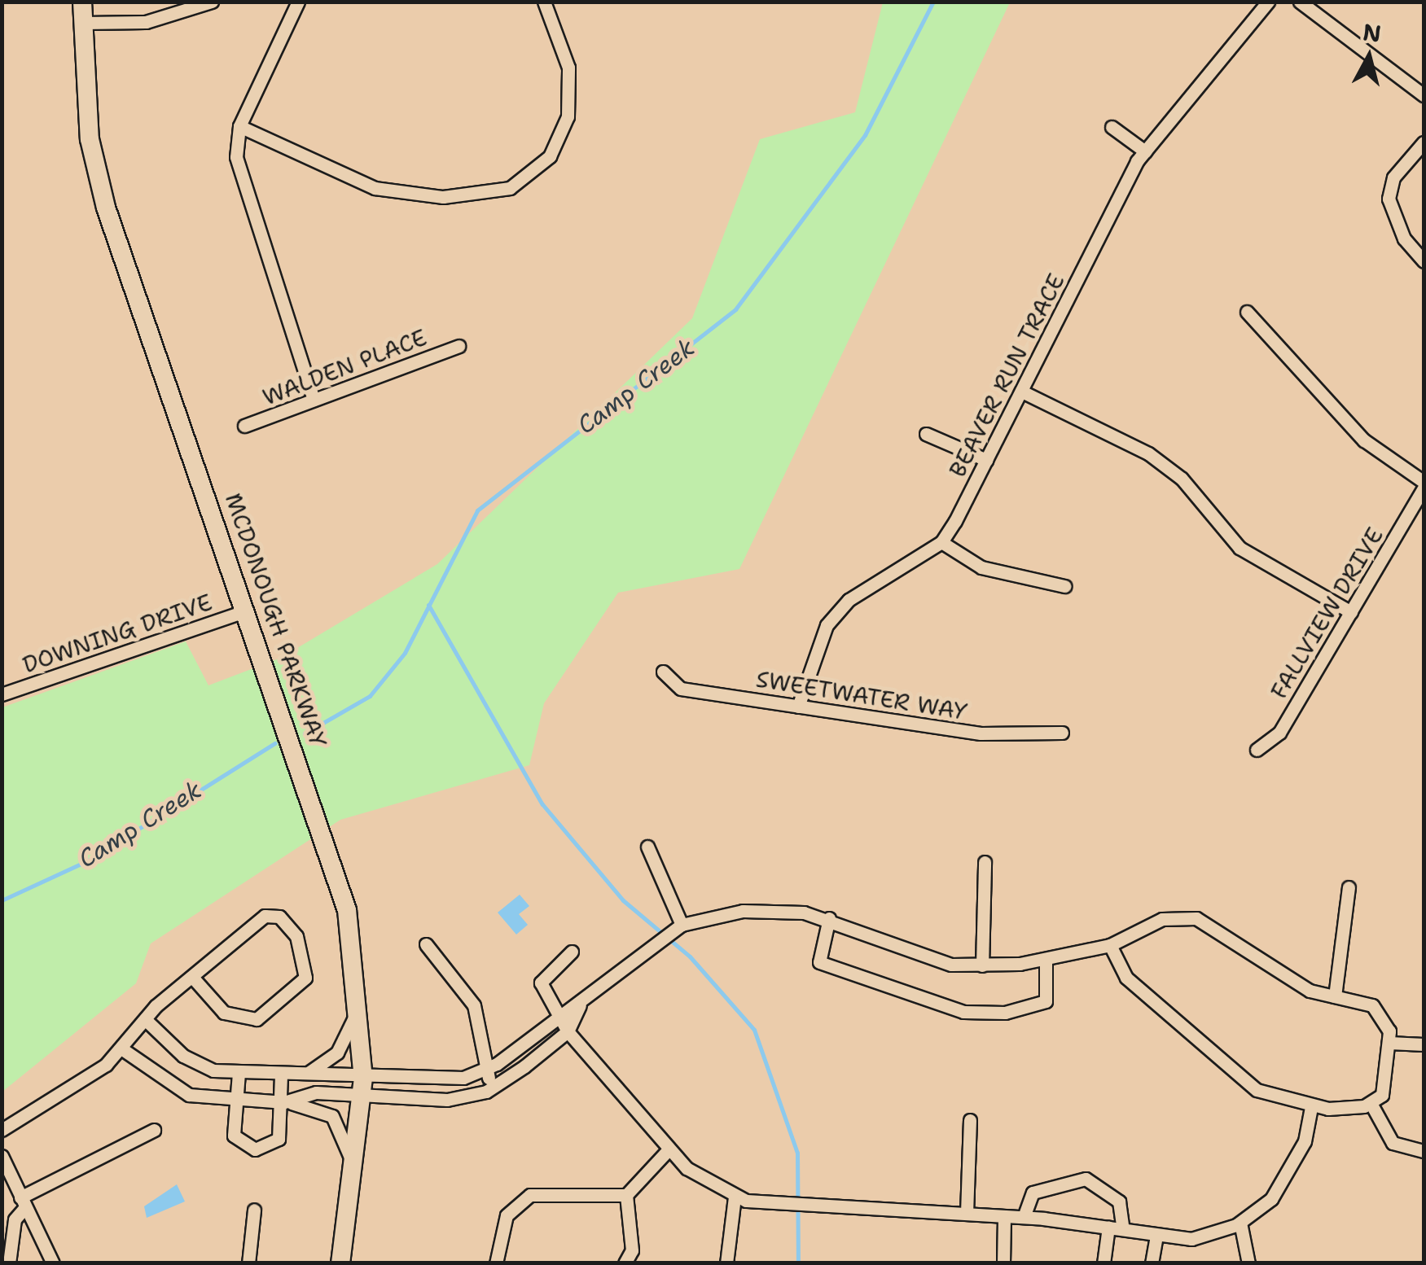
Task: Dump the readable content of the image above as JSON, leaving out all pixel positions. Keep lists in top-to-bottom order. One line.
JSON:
{"streets":{"street":["WALDEN PLACE","BEAVER RUN TRACE","FALLVIEW DRIVE","MCDONOUGH PARKWAY","DOWNING DRIVE","SWEETWATER WAY"]},"crossings":[["BEAVER RUN TRACE","SWEETWATER WAY"],["MCDONOUGH PARKWAY","DOWNING DRIVE"]],"water":["Camp Creek"],"north":"top"}
